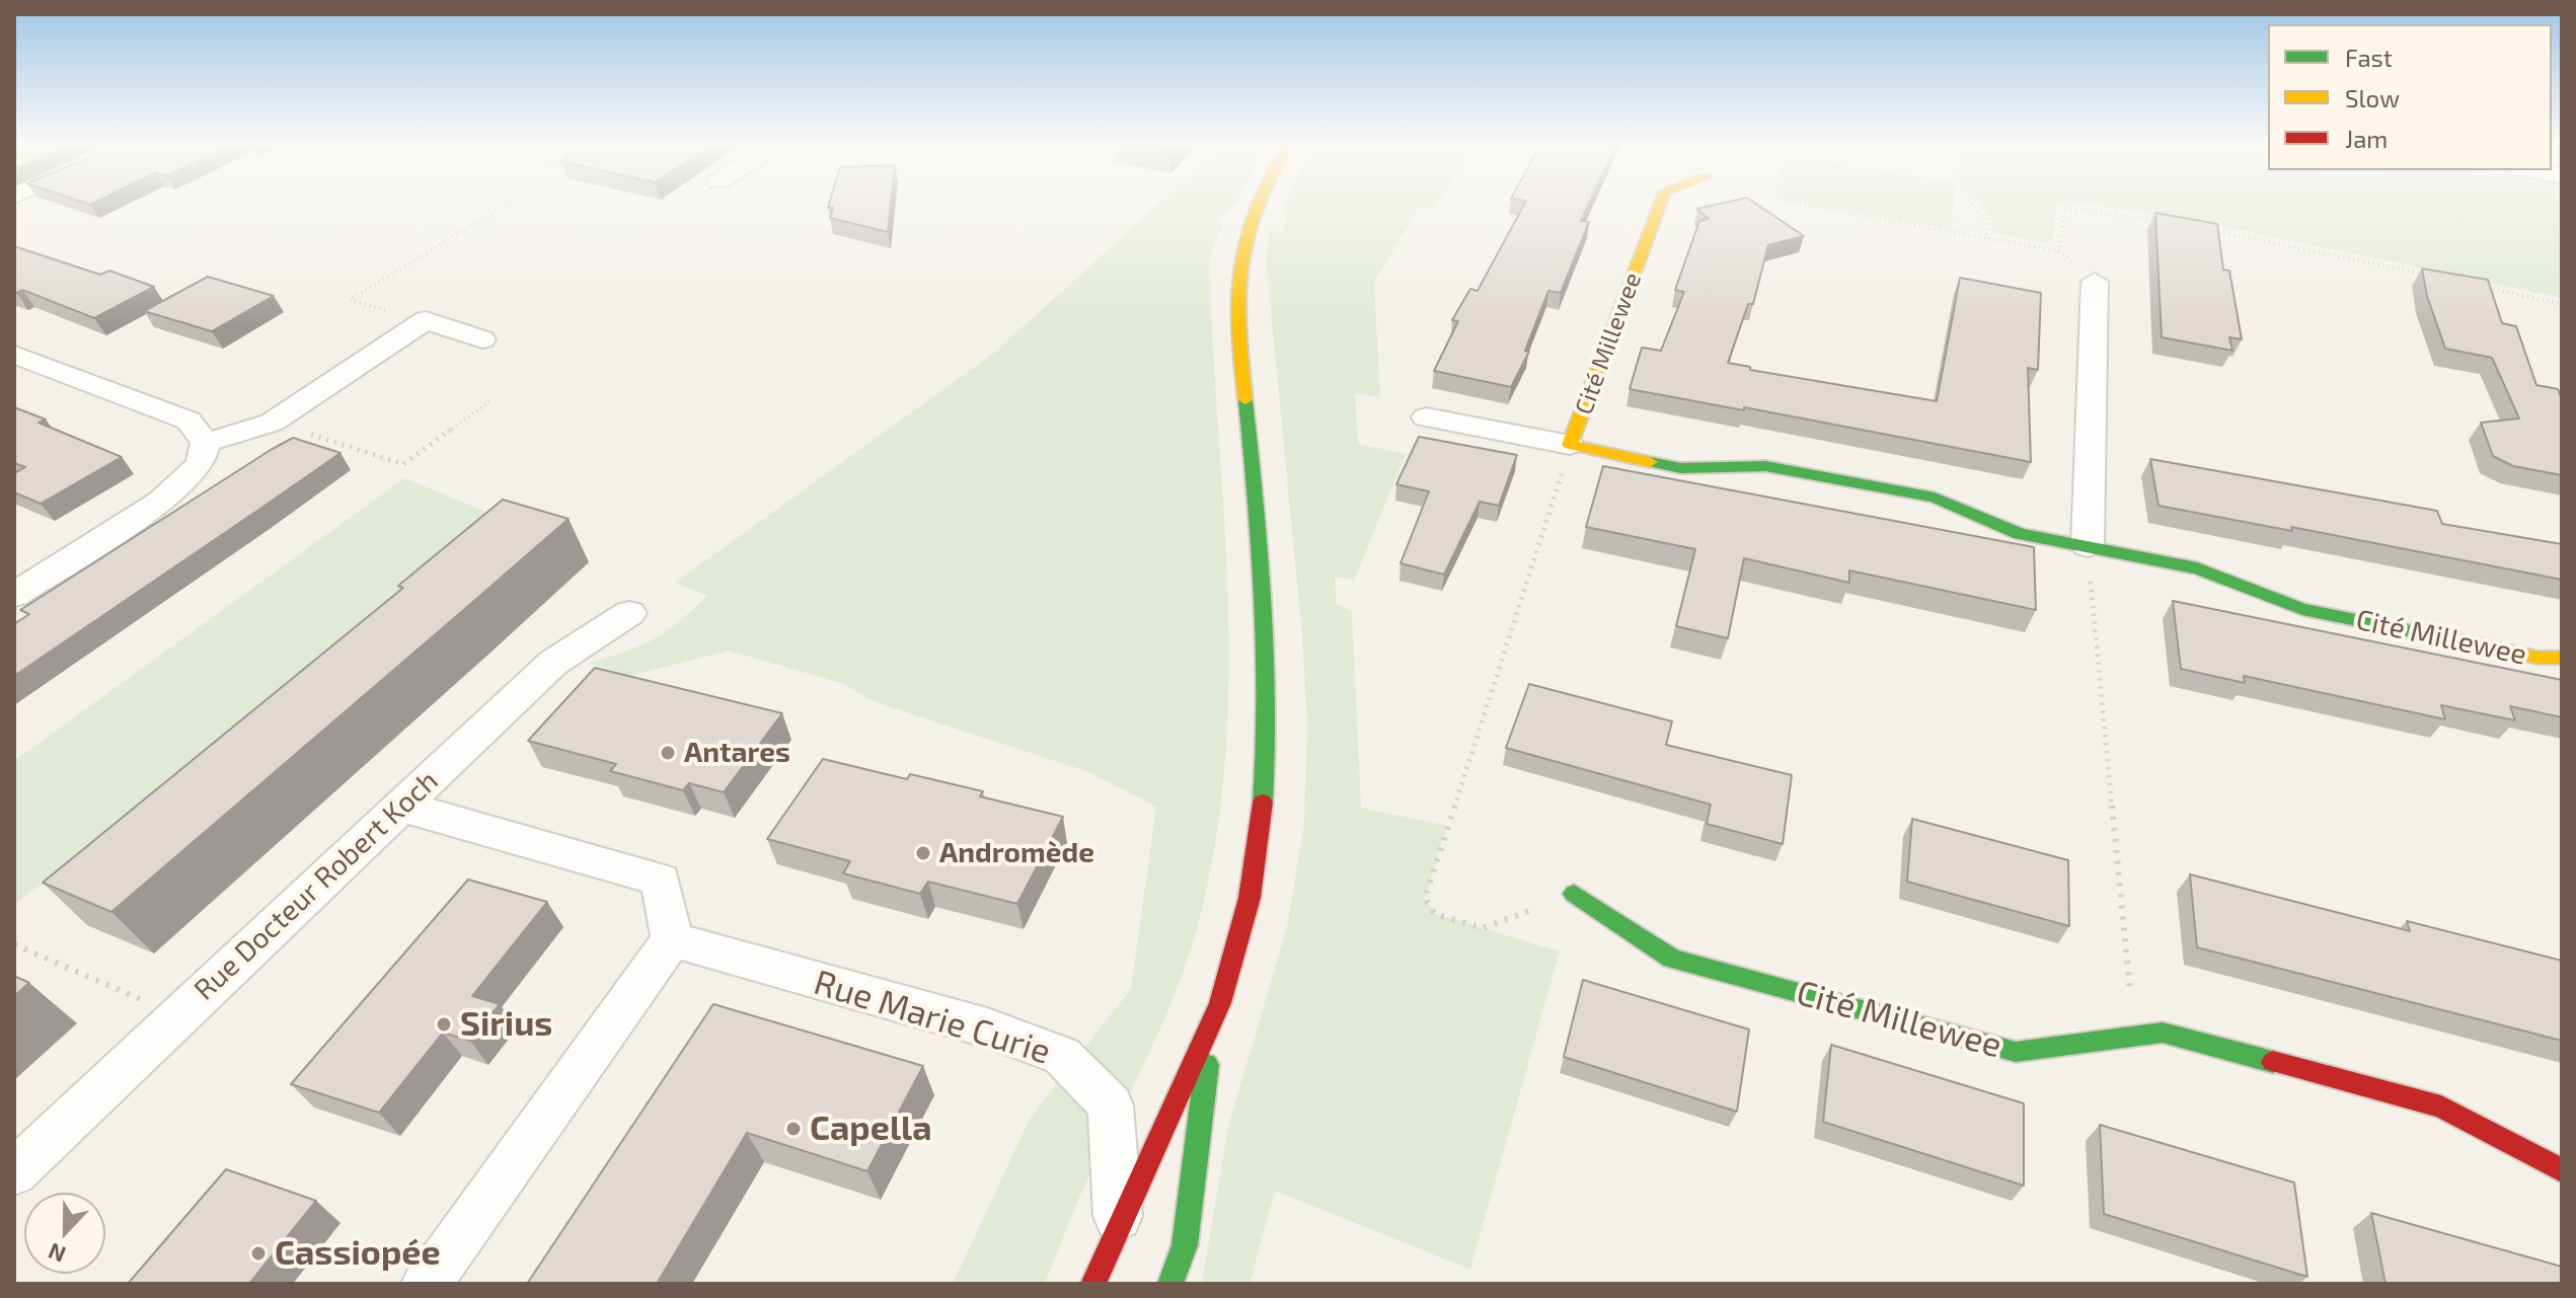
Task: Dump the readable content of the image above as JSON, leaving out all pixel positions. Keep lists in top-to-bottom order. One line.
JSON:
{"streets":{"street":["Cité Millewee","Rue Docteur Robert Koch","Rue Marie Curie"]},"places":["Antares","Andromède","Sirius","Capella","Cassiopée"],"legend":["Fast","Slow","Jam"],"north":"bottom"}
